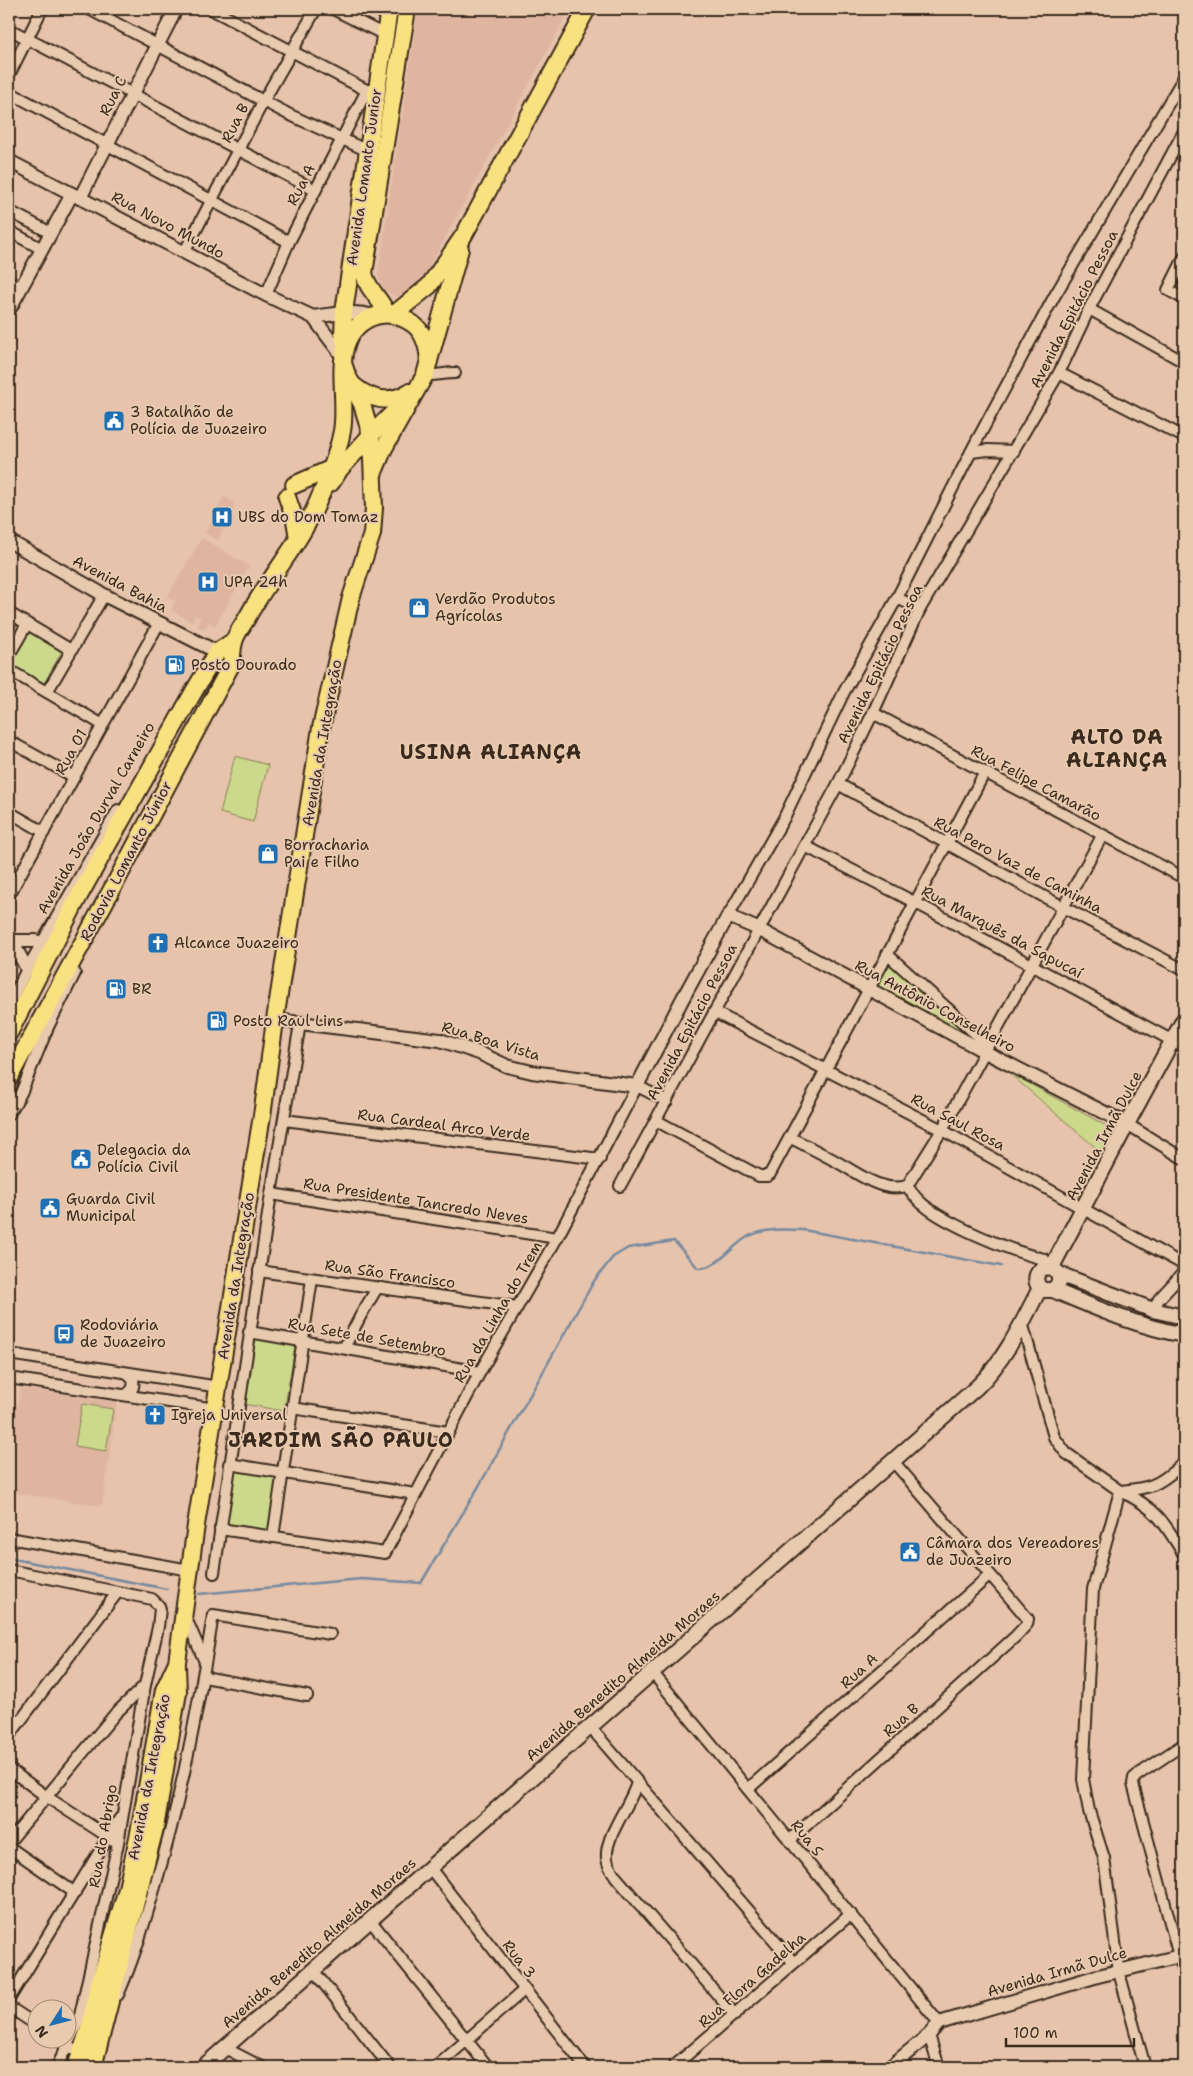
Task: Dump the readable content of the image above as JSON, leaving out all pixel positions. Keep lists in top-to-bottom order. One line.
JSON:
{"streets":{"main road":["Avenida Lomanto Junior","Avenida da Integração","Rodovia Lomanto Júnior","Avenida Irmã Dulce","Avenida Benedito Almeida Moraes"],"street":["Rua C","Rua B","Rua A","Rua Novo Mundo","Avenida Epitácio Pessoa","Avenida Bahia","Rua 01","Rua Felipe Camarão","Avenida João Durval Carneiro","Rua Pero Vaz de Caminha","Rua Marquês da Sapucaí","Rua Antônio Conselheiro","Rua Boa Vista","Rua Saul Rosa","Rua Cardeal Arco Verde","Rua Presidente Tancredo Neves","Rua São Francisco","Rua da Linha do Trem","Rua Sete de Setembro","Rua do Abrigo","Rua S","Rua 3","Rua Flora Gadelha"]},"crossings":[["Rua C","Rua Novo Mundo"],["Rua B","Rua A"],["Rua B","Rua Novo Mundo"],["Rua B","Rua S"],["Avenida Lomanto Junior","Rua A"],["Avenida Lomanto Junior","Avenida da Integração"],["Avenida Lomanto Junior","Rodovia Lomanto Júnior"],["Rua A","Rua Novo Mundo"],["Rua A","Rua S"],["Avenida Epitácio Pessoa","Rua Felipe Camarão"],["Avenida Epitácio Pessoa","Rua Pero Vaz de Caminha"],["Avenida Epitácio Pessoa","Rua Marquês da Sapucaí"],["Avenida Epitácio Pessoa","Rua Antônio Conselheiro"],["Avenida Epitácio Pessoa","Rua Saul Rosa"],["Avenida Bahia","Rua 01"],["Avenida Bahia","Avenida João Durval Carneiro"],["Avenida Bahia","Rodovia Lomanto Júnior"],["Avenida da Integração","Rua Boa Vista"],["Avenida da Integração","Rua do Abrigo"],["Avenida João Durval Carneiro","Rodovia Lomanto Júnior"],["Rua Marquês da Sapucaí","Avenida Irmã Dulce"],["Rua Antônio Conselheiro","Avenida Irmã Dulce"],["Rua Boa Vista","Rua da Linha do Trem"],["Rua Saul Rosa","Avenida Irmã Dulce"],["Rua Cardeal Arco Verde","Rua da Linha do Trem"],["Avenida Irmã Dulce","Avenida Benedito Almeida Moraes"],["Avenida Irmã Dulce","Rua S"],["Rua Presidente Tancredo Neves","Rua da Linha do Trem"],["Rua São Francisco","Rua da Linha do Trem"],["Rua da Linha do Trem","Rua Sete de Setembro"],["Avenida Benedito Almeida Moraes","Rua S"],["Avenida Benedito Almeida Moraes","Rua 3"],["Rua S","Rua Flora Gadelha"]],"districts":["ALTO DA ALIANÇA","USINA ALIANÇA","JARDIM SÃO PAULO"],"places":{"public building":["3 Batalhão de Polícia de Juazeiro","Delegacia da Polícia Civil","Guarda Civil Municipal","Câmara dos Vereadores de Juazeiro"],"hospital":["UBS do Dom Tomaz","UPA 24h"],"shop":["Verdão Produtos Agrícolas","Borracharia Pai e Filho"],"fuel station":["Posto Dourado","BR","Posto Raul Lins"],"church":["Alcance Juazeiro","Igreja Universal"],"bus stop":["Rodoviária de Juazeiro"]},"scale_bar":"100 m","north":"bottom left"}
